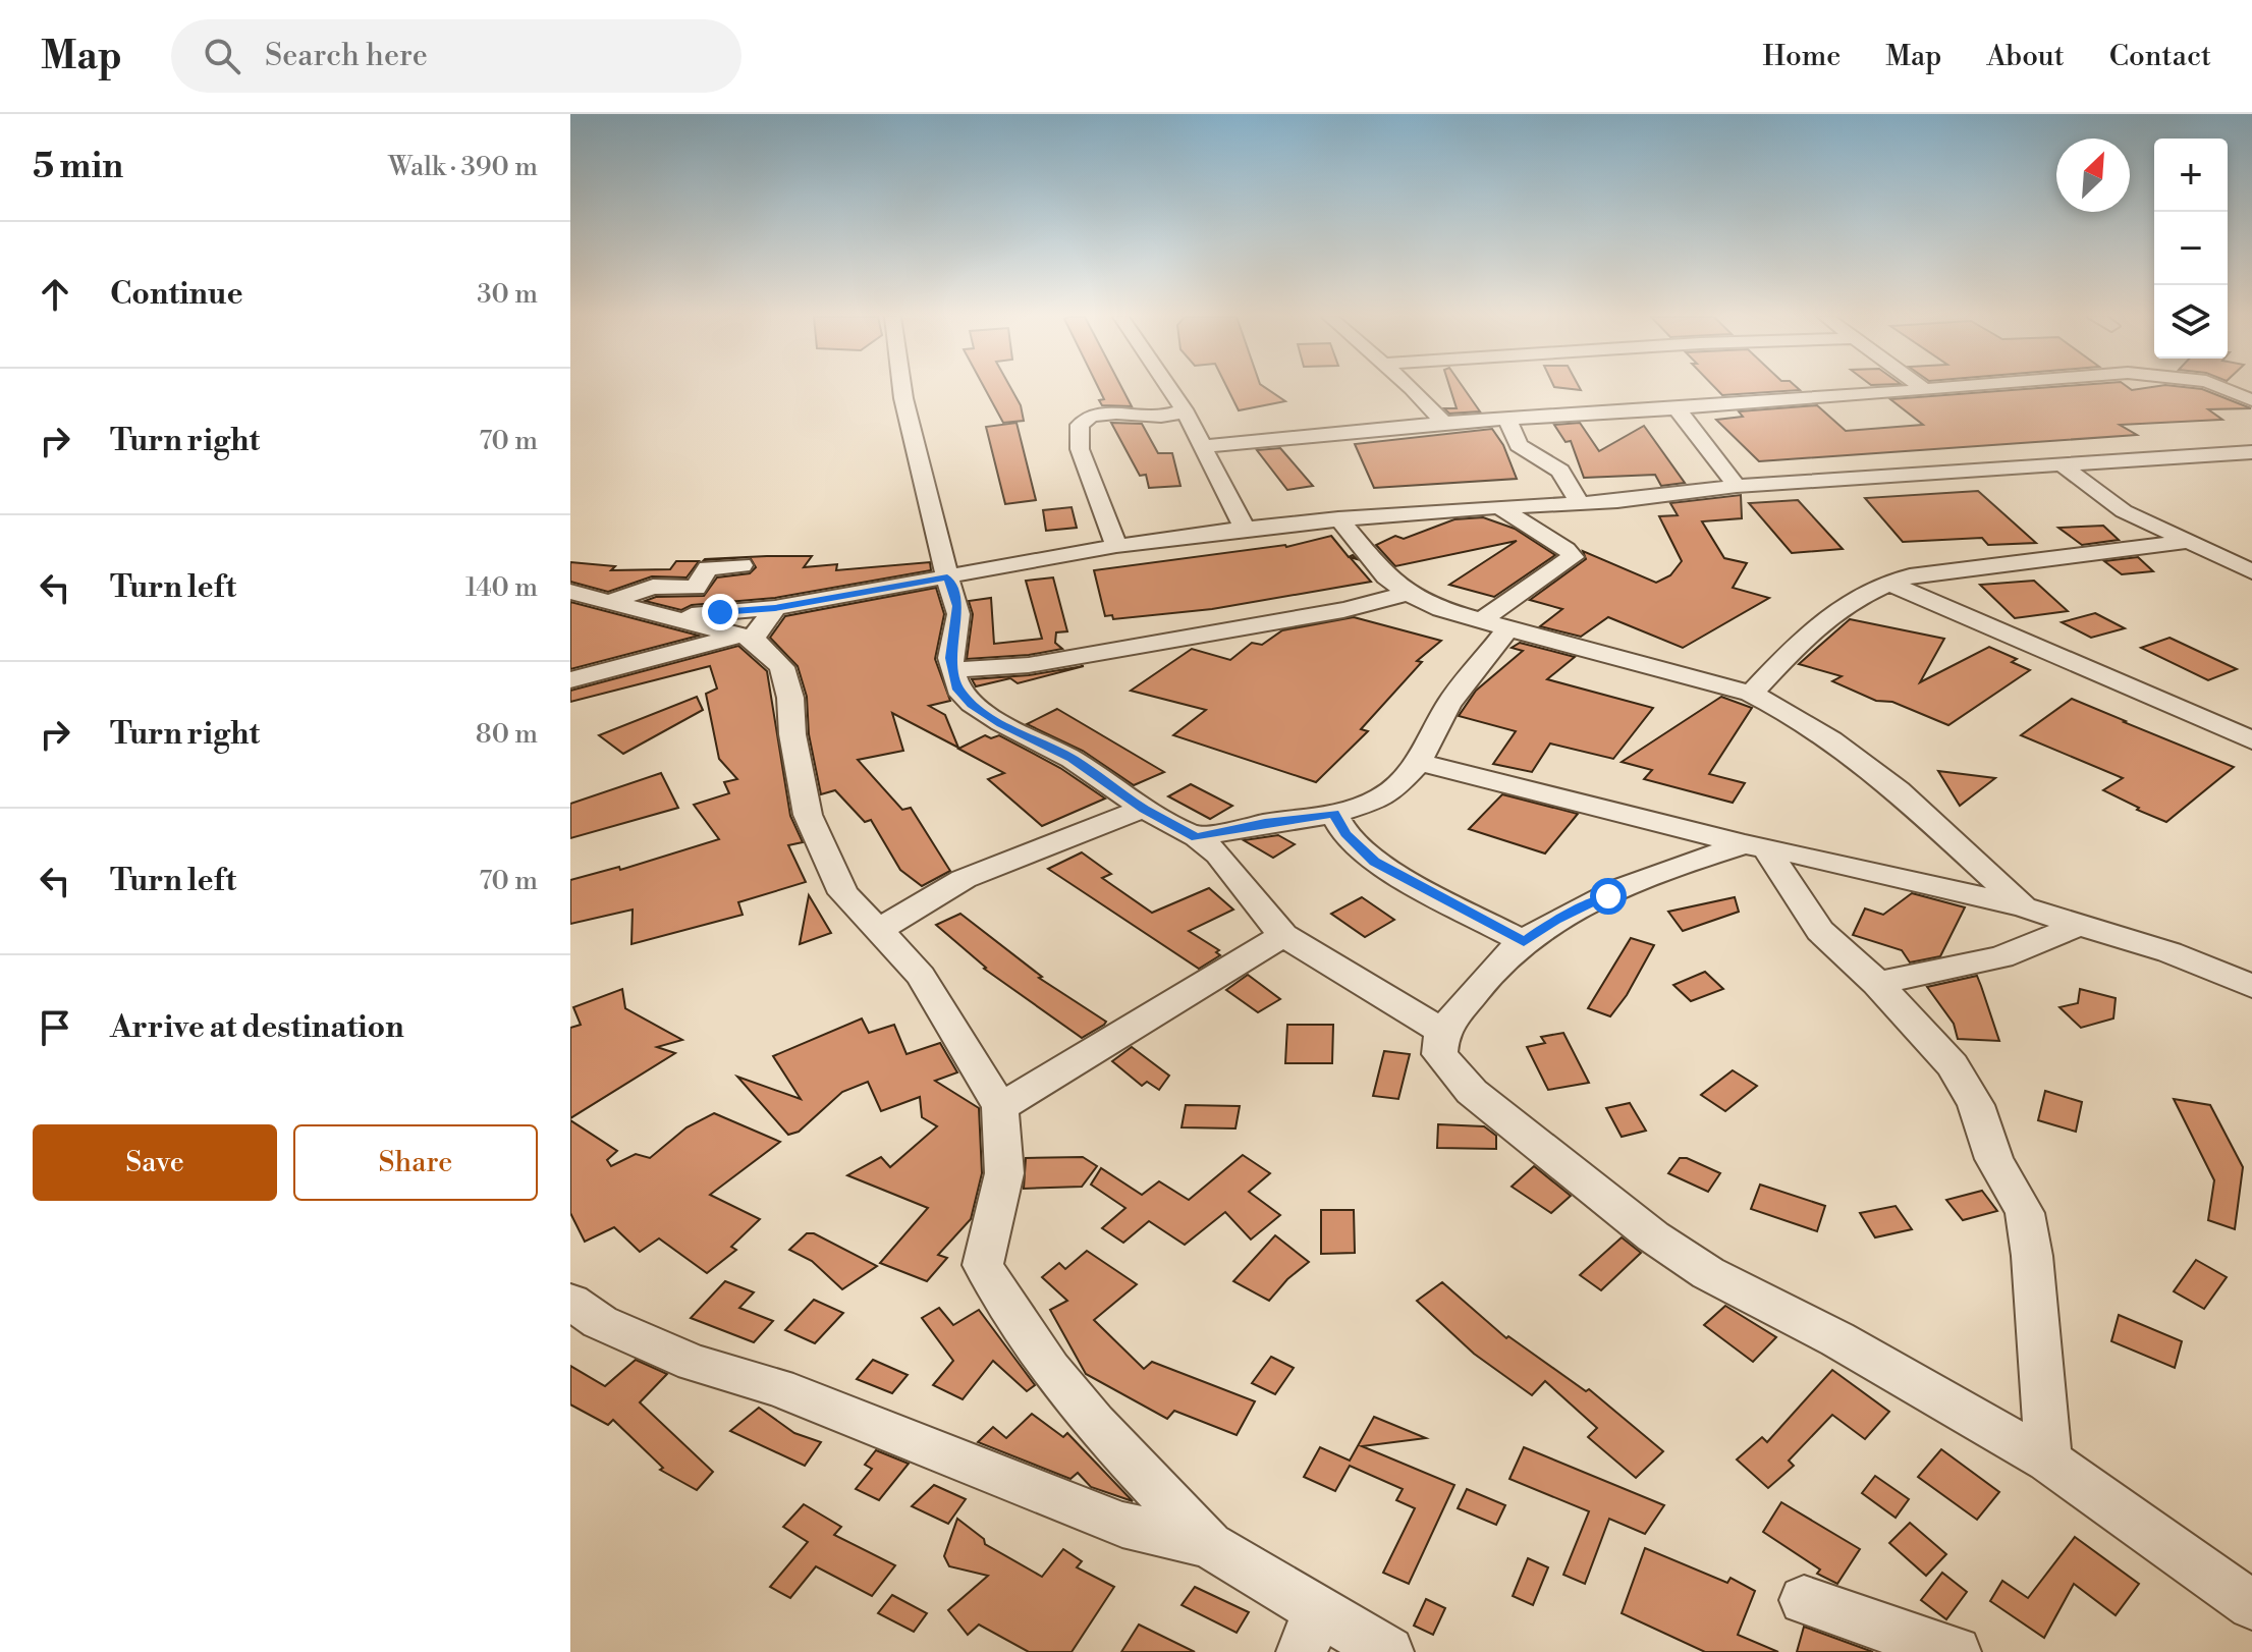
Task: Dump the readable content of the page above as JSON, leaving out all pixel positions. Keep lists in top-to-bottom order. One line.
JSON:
{"north":"top right","page":{"header":"Map","search":"Search here","nav":["Home","Map","About","Contact"],"heading":["5 min","Walk · 390 m"],"map_buttons":["+","−"],"list":[["Continue","30 m"],["Turn right","70 m"],["Turn left","140 m"],["Turn right","80 m"],["Turn left","70 m"],"Arrive at destination"],"buttons":["Save","Share"]}}
